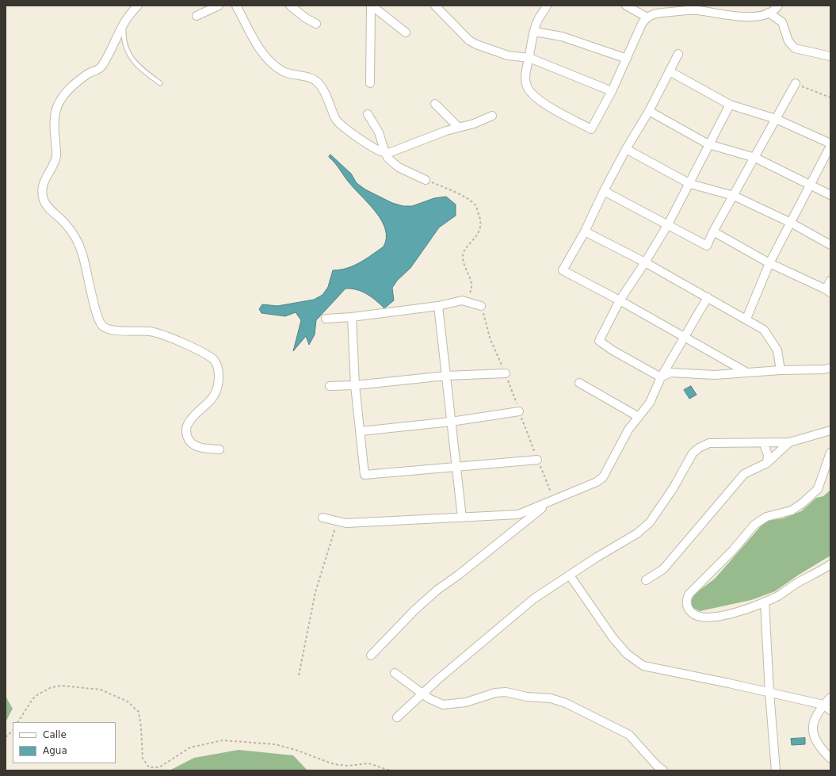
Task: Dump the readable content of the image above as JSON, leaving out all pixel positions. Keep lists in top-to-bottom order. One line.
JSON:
{"legend":["Calle","Agua"]}
